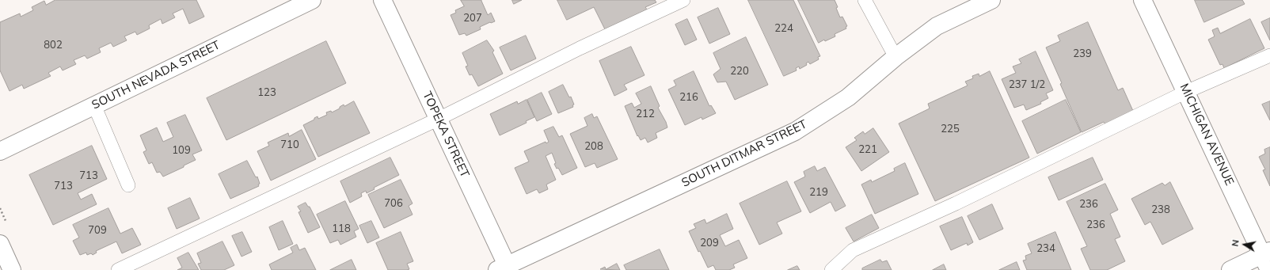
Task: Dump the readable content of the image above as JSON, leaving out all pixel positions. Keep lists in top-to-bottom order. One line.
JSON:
{"streets":{"street":["SOUTH NEVADA STREET","TOPEKA STREET","MICHIGAN AVENUE","SOUTH DITMAR STREET"]},"crossings":[["TOPEKA STREET","SOUTH DITMAR STREET"]],"house_numbers":["207","224","802","239","220","237 1/2","123","216","212","225","710","208","221","109","713","713","219","706","236","238","236","118","709","209","234"],"north":"left"}
